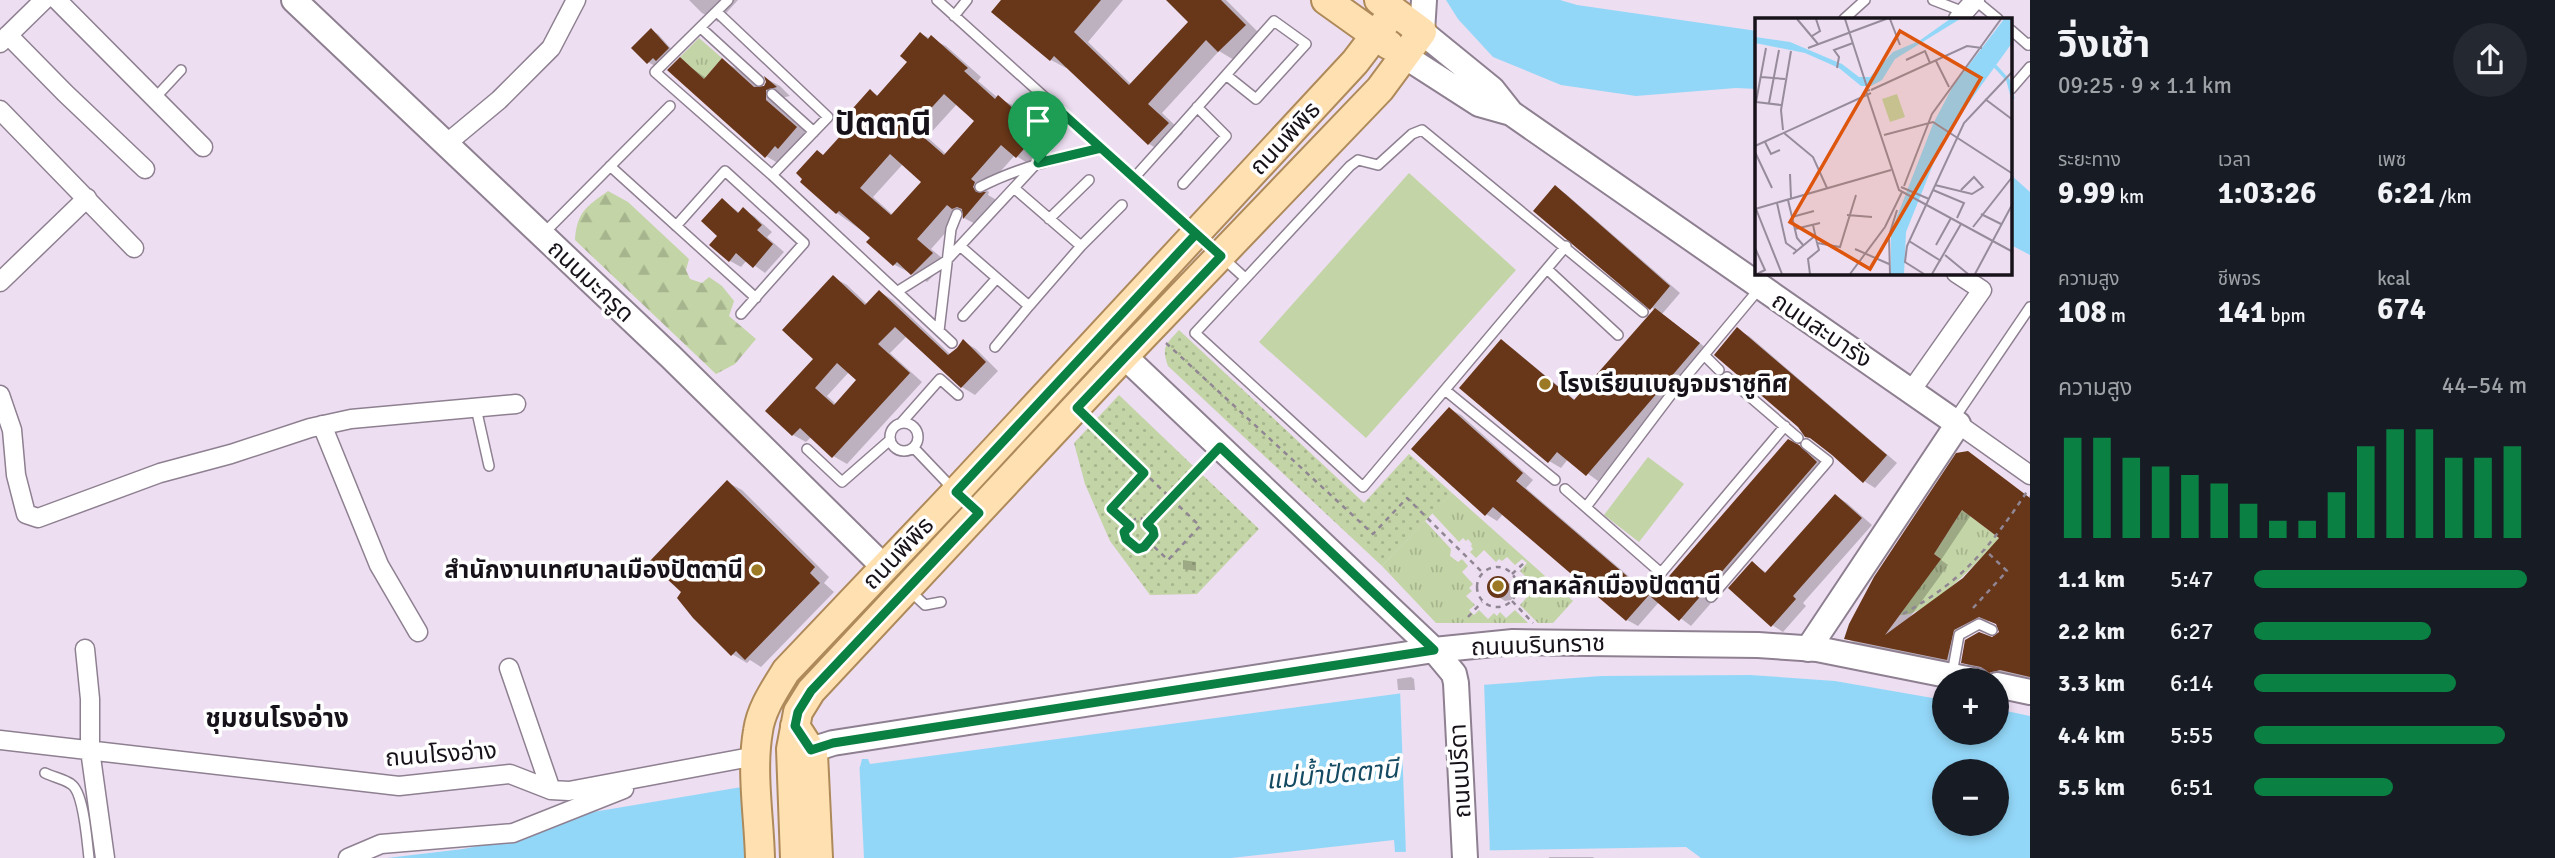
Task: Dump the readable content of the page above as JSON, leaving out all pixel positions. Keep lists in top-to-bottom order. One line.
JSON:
{"streets":{"main road":["ถนนพิพิธ"],"street":["ถนนมะกรูด","ถนนสะบารัง","ถนนนรินทราช","ถนนโรงอ่าง","ถนนปรีดา"]},"crossings":[["ถนนพิพิธ","ถนนมะกรูด"],["ถนนพิพิธ","ถนนนรินทราช"],["ถนนพิพิธ","ถนนโรงอ่าง"],["ถนนนรินทราช","ถนนปรีดา"]],"districts":["ปัตตานี","ชุมชนโรงอ่าง"],"water":["แม่น้ำปัตตานี"],"places":["โรงเรียนเบญจมราชูทิศ","สำนักงานเทศบาลเมืองปัตตานี","ศาลหลักเมืองปัตตานี"],"page":{"heading":["วิ่งเช้า","09:25 · 9 × 1.1 km"],"stats":[["ระยะทาง","9.99 km"],["เวลา","1:03:26"],["เพซ","6:21 /km"],["ความสูง","108 m"],["ชีพจร","141 bpm"],["kcal","674"]],"chart":["ความสูง","44–54 m"],"list":[{"name":"1.1 km","note":"5:47"},{"name":"2.2 km","note":"6:27"},{"name":"3.3 km","note":"6:14"},{"name":"4.4 km","note":"5:55"},{"name":"5.5 km","note":"6:51"}],"map_buttons":["+","−"]}}
